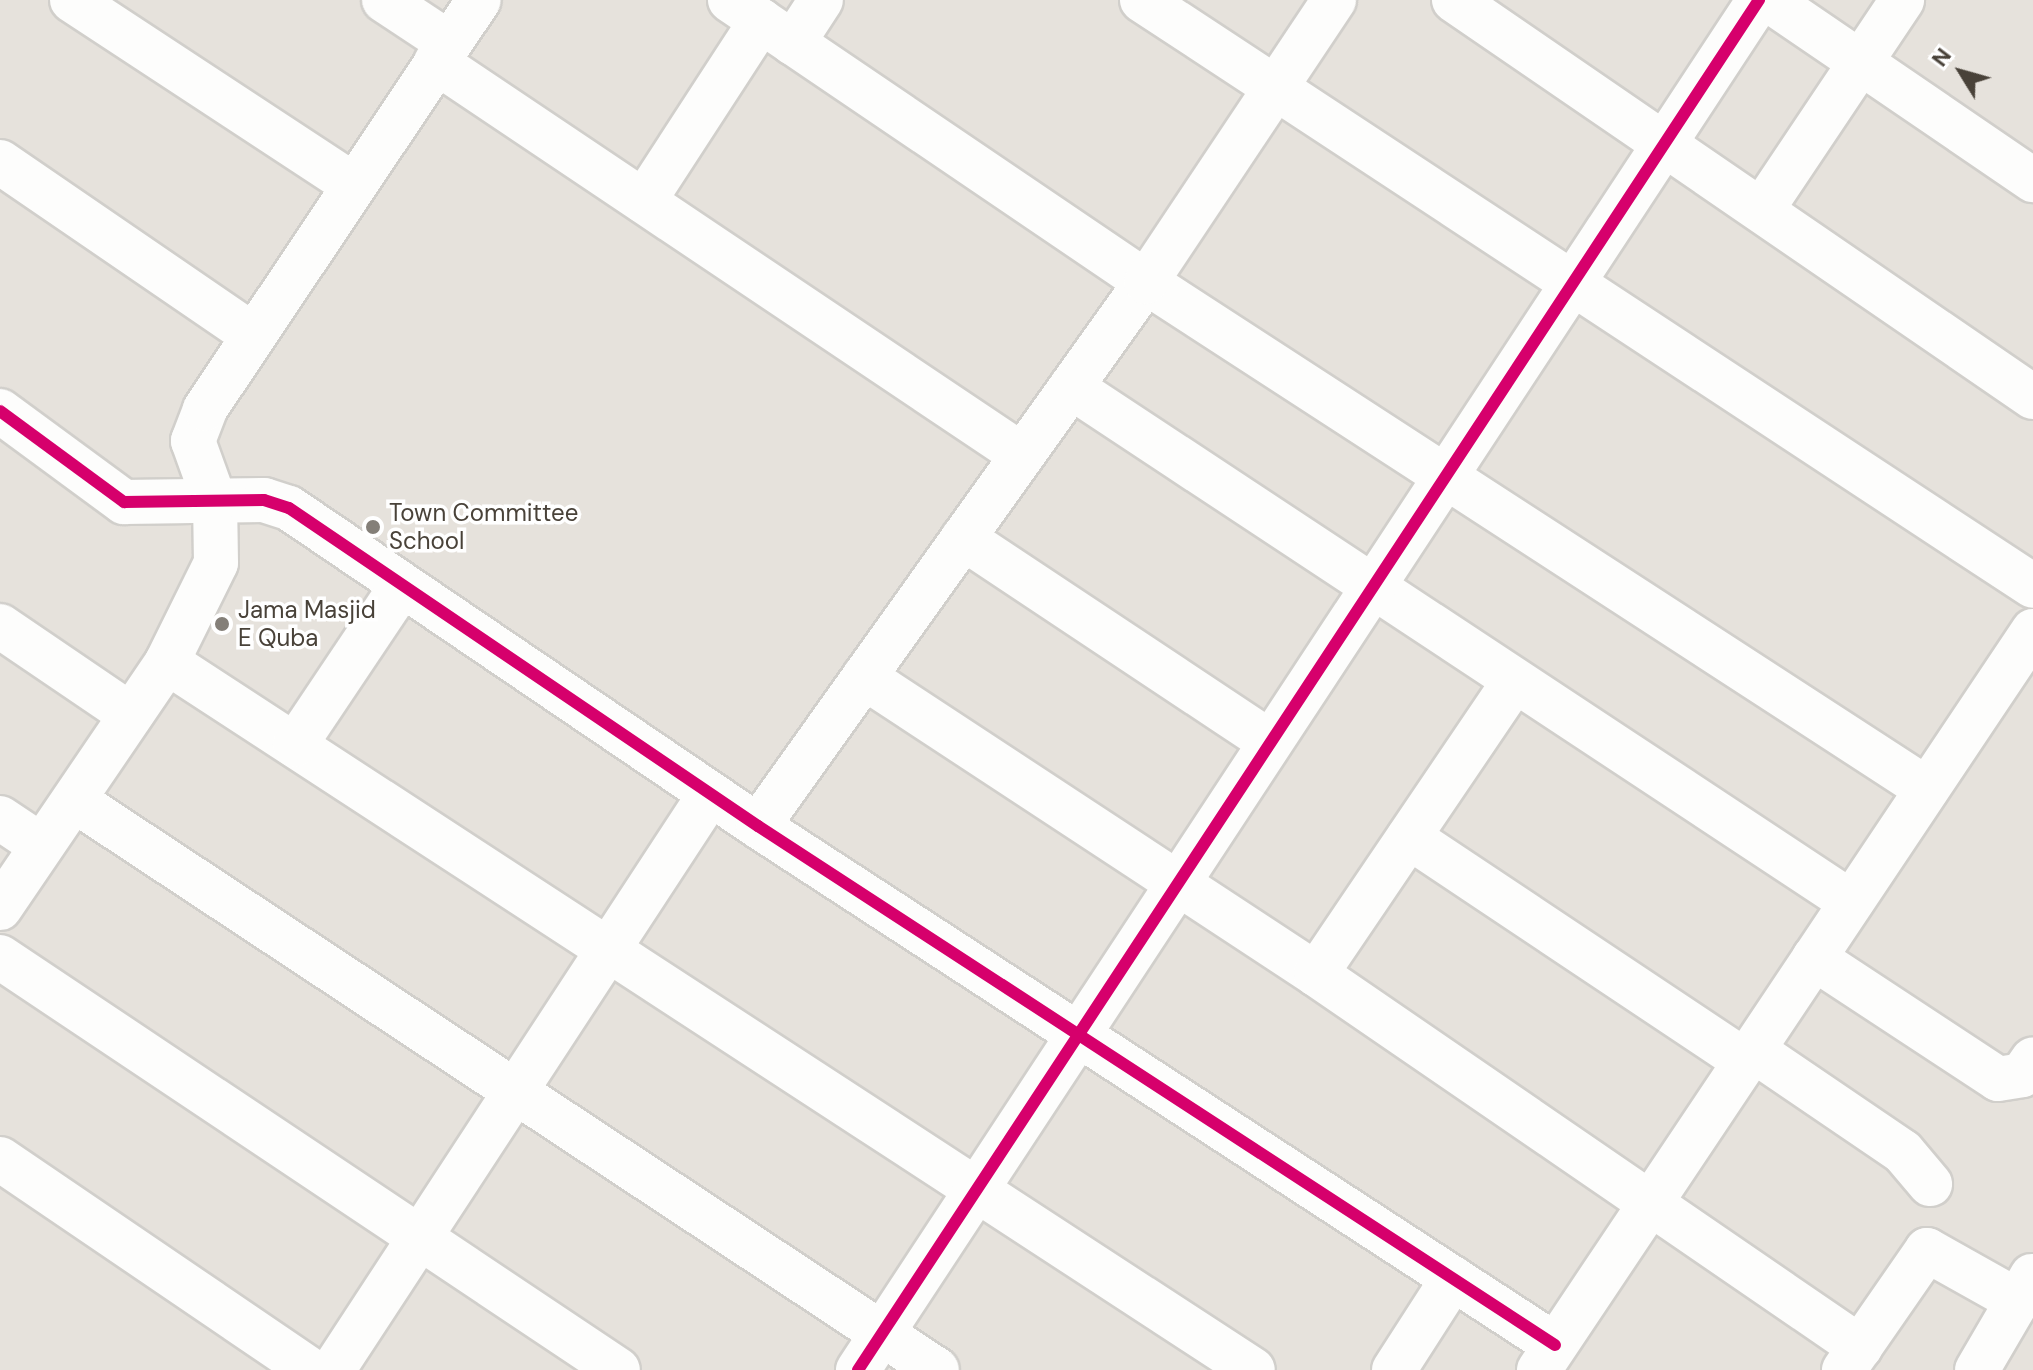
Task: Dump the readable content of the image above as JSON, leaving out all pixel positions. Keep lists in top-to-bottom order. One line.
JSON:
{"places":["Town Committee School","Jama Masjid E Quba"],"north":"top left"}
